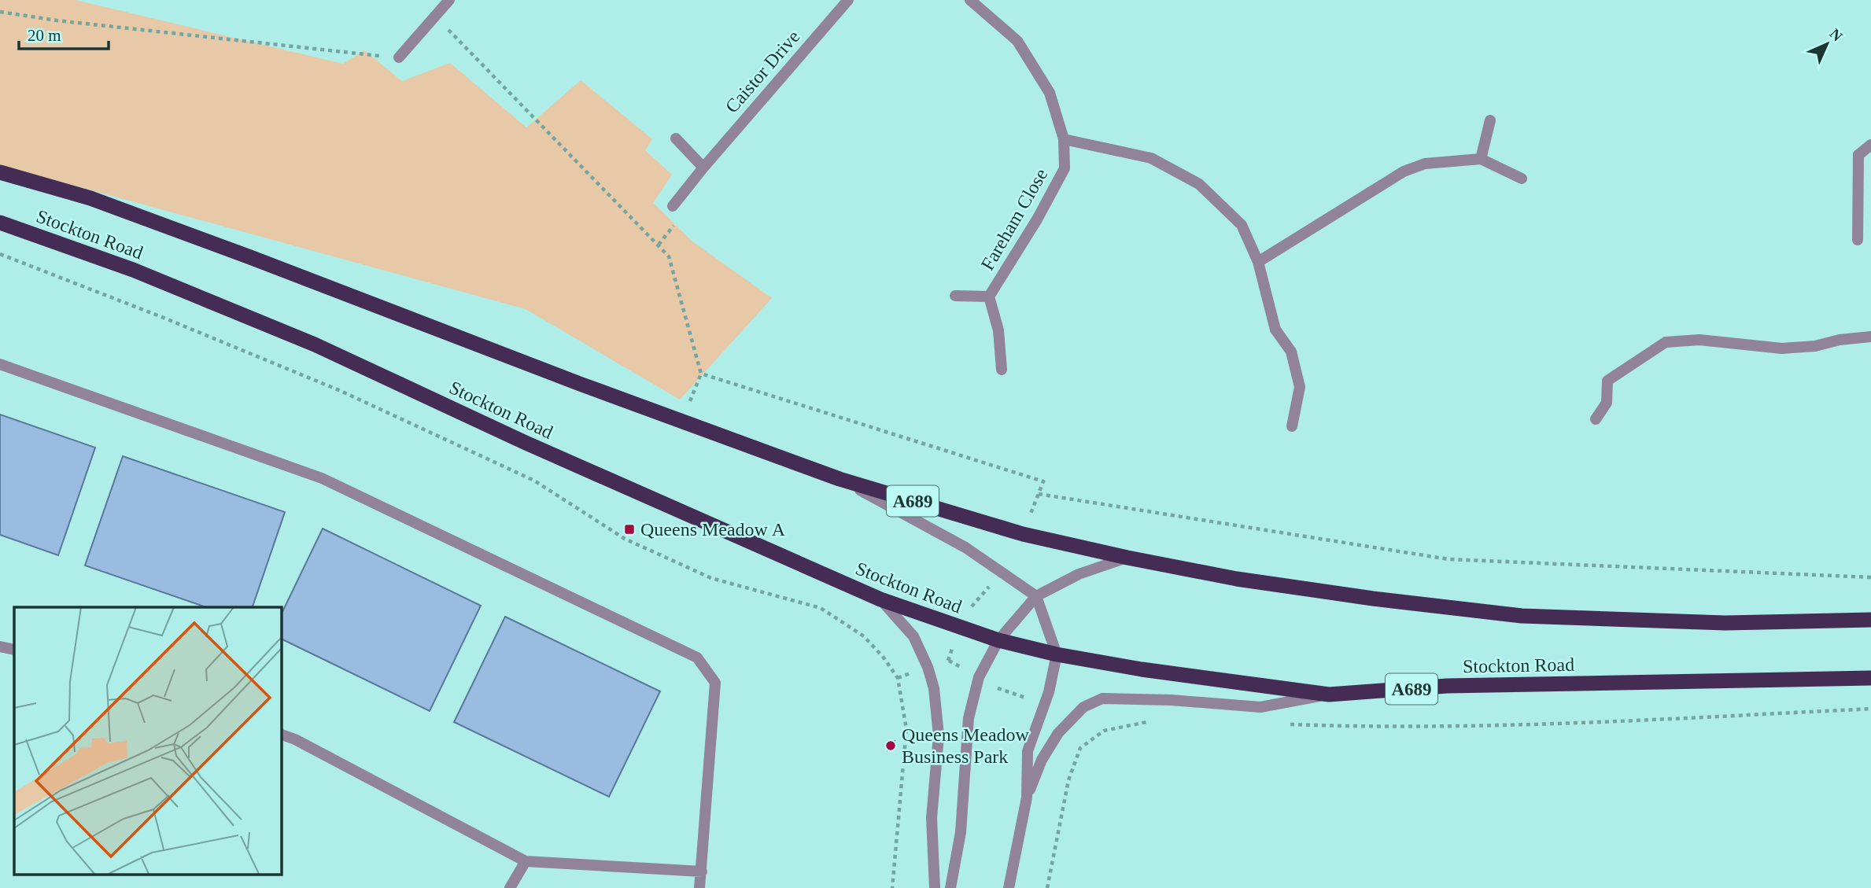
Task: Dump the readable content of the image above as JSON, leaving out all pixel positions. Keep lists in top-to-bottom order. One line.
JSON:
{"streets":{"highway":["Stockton Road","A689"],"street":["Caistor Drive","Fareham Close"]},"places":{"transit":["Queens Meadow A"],"other":["Queens Meadow Business Park"]},"scale_bar":"20 m","north":"top right"}
